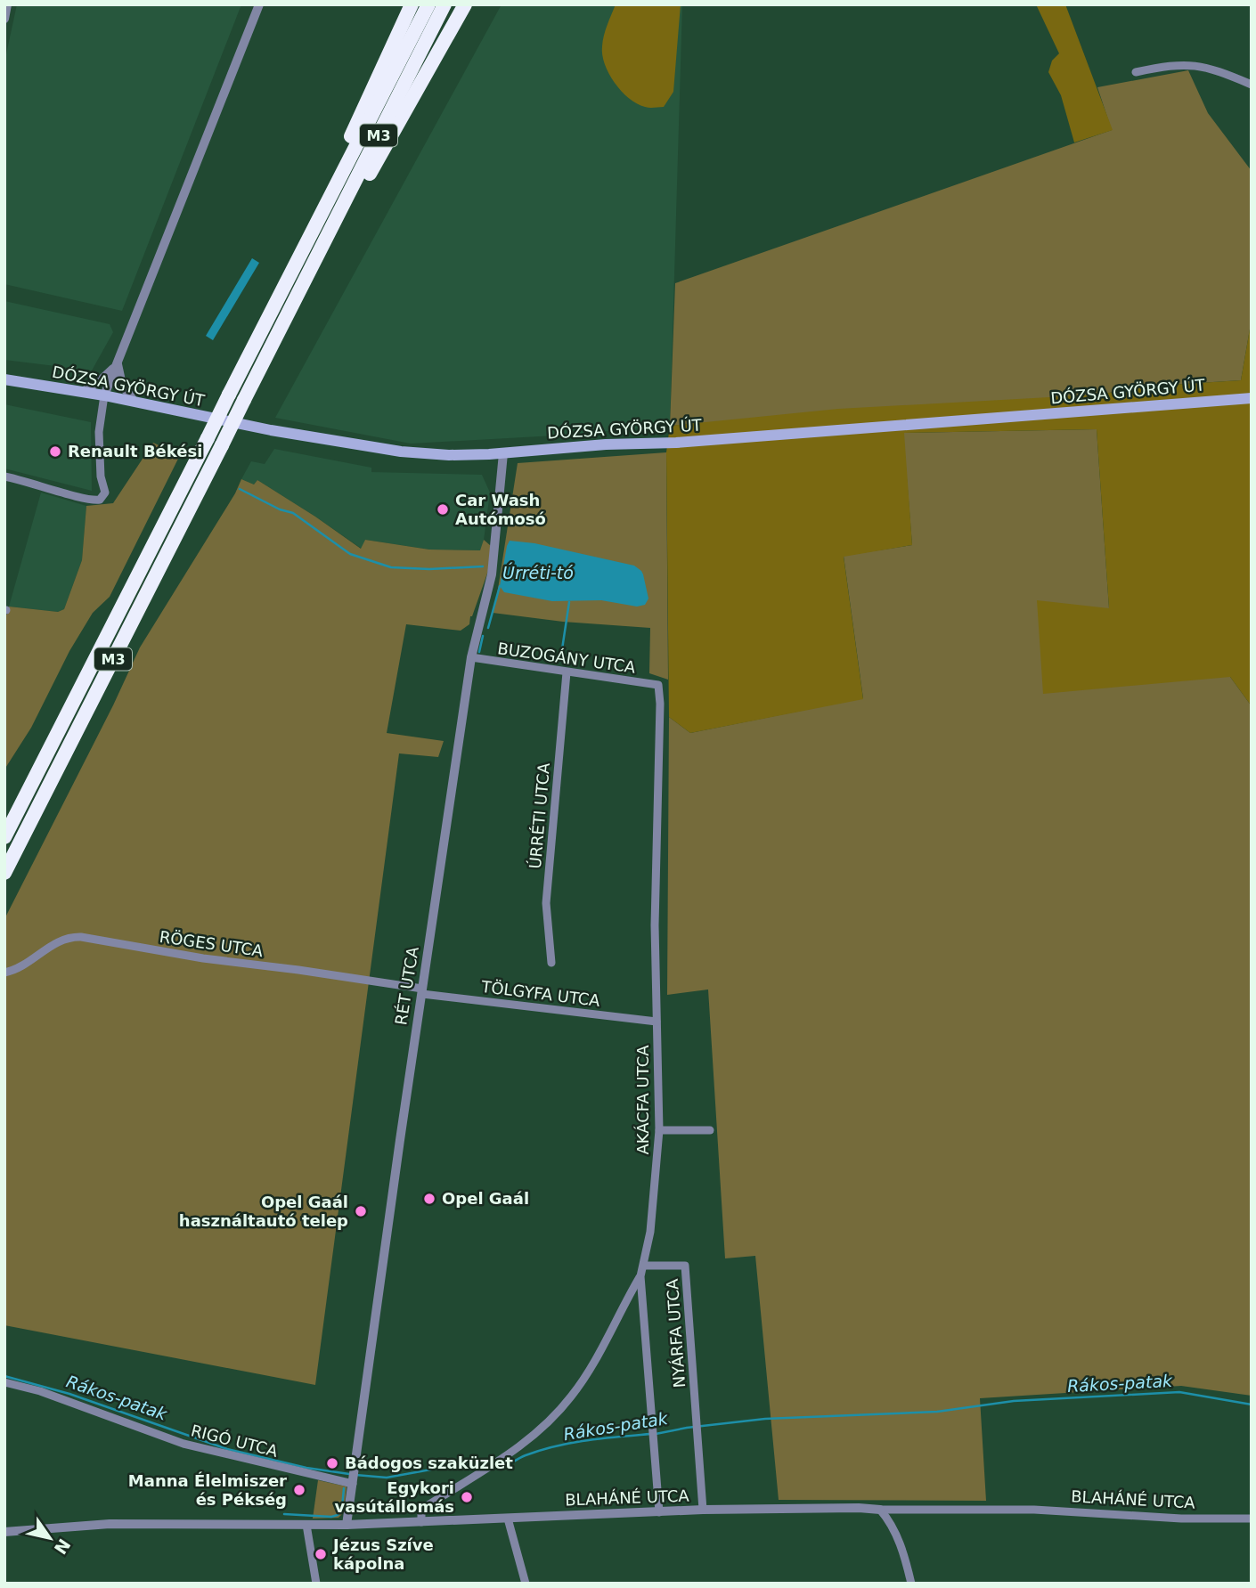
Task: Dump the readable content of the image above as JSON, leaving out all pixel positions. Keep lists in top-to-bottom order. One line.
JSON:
{"streets":{"highway":["M3"],"main road":["DÓZSA GYÖRGY ÚT"],"street":["BUZOGÁNY UTCA","ÚRRÉTI UTCA","RÖGES UTCA","RÉT UTCA","TÖLGYFA UTCA","AKÁCFA UTCA","NYÁRFA UTCA","RIGÓ UTCA","BLAHÁNÉ UTCA"]},"crossings":[["DÓZSA GYÖRGY ÚT","RÉT UTCA"],["BUZOGÁNY UTCA","ÚRRÉTI UTCA"],["BUZOGÁNY UTCA","RÉT UTCA"],["BUZOGÁNY UTCA","AKÁCFA UTCA"],["RÖGES UTCA","RÉT UTCA"],["RÖGES UTCA","TÖLGYFA UTCA"],["RÉT UTCA","TÖLGYFA UTCA"],["RÉT UTCA","RIGÓ UTCA"],["RÉT UTCA","BLAHÁNÉ UTCA"],["TÖLGYFA UTCA","AKÁCFA UTCA"],["AKÁCFA UTCA","NYÁRFA UTCA"],["AKÁCFA UTCA","BLAHÁNÉ UTCA"],["NYÁRFA UTCA","BLAHÁNÉ UTCA"]],"water":["Úrréti-tó","Rákos-patak"],"places":["Renault Békési","Car Wash Autómosó","Opel Gaál","Opel Gaál használtautó telep","Bádogos szaküzlet","Manna Élelmiszer és Pékség","Egykori vasútállomás","Jézus Szíve kápolna"],"north":"bottom right"}
